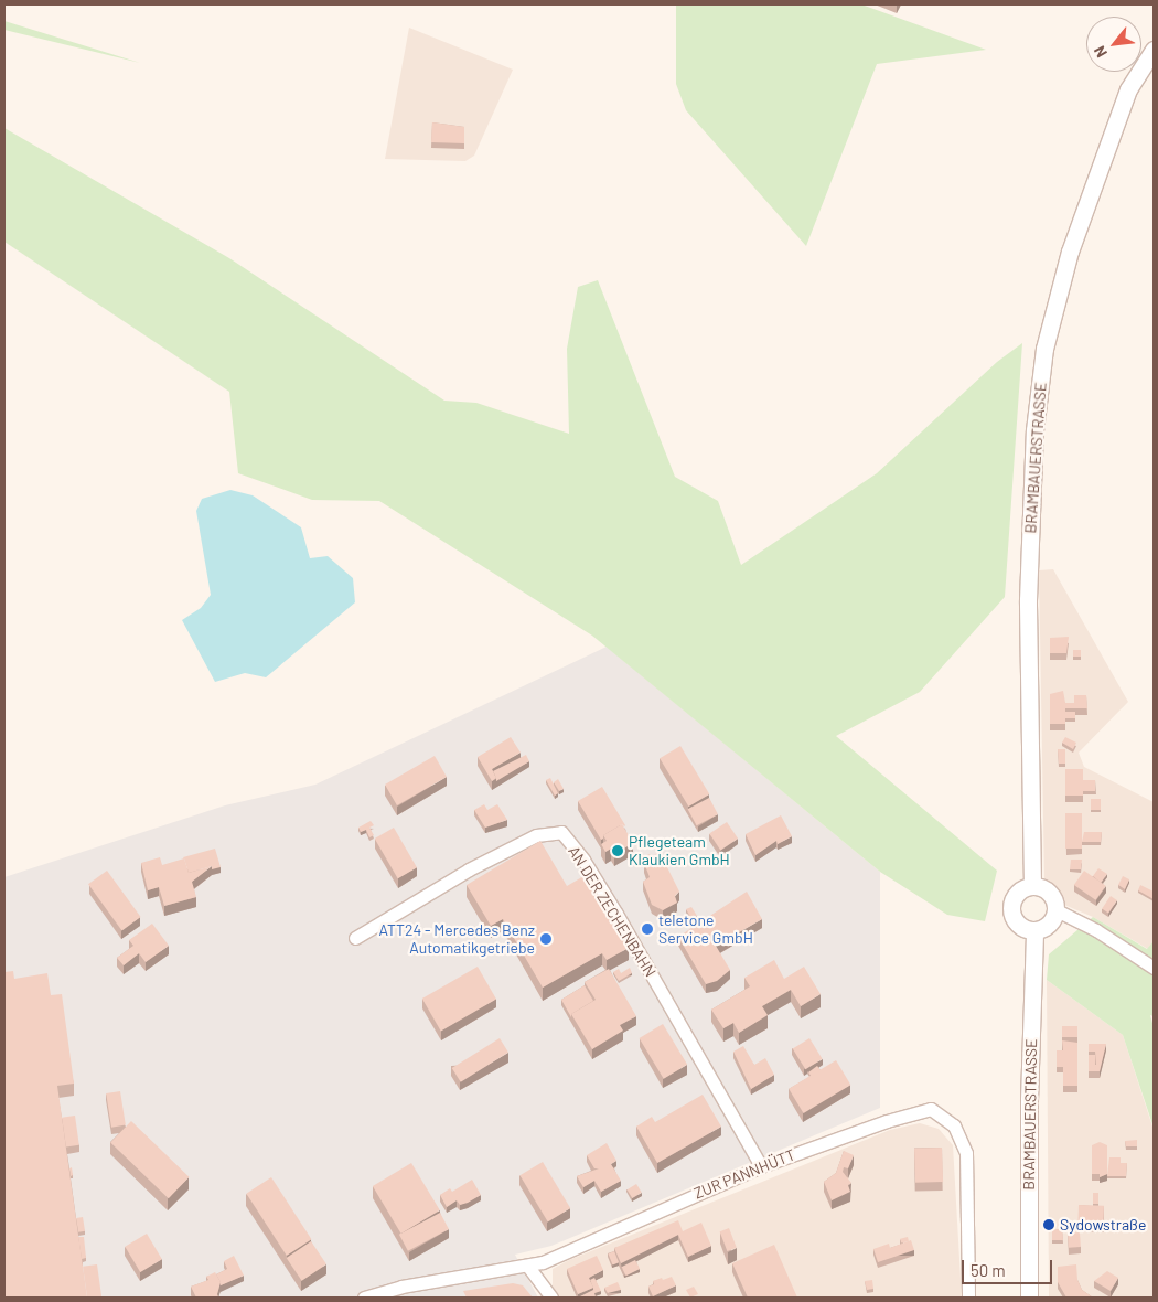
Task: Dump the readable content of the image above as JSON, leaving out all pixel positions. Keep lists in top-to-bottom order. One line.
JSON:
{"streets":{"main road":["BRAMBAUERSTRASSE"],"street":["AN DER ZECHENBAHN","ZUR PANNHÜTT"]},"crossings":[["AN DER ZECHENBAHN","ZUR PANNHÜTT"]],"places":["Pflegeteam Klaukien GmbH","teletone Service GmbH","ATT24 - Mercedes Benz Automatikgetriebe","Sydowstraße"],"scale_bar":"50 m","north":"bottom left"}
